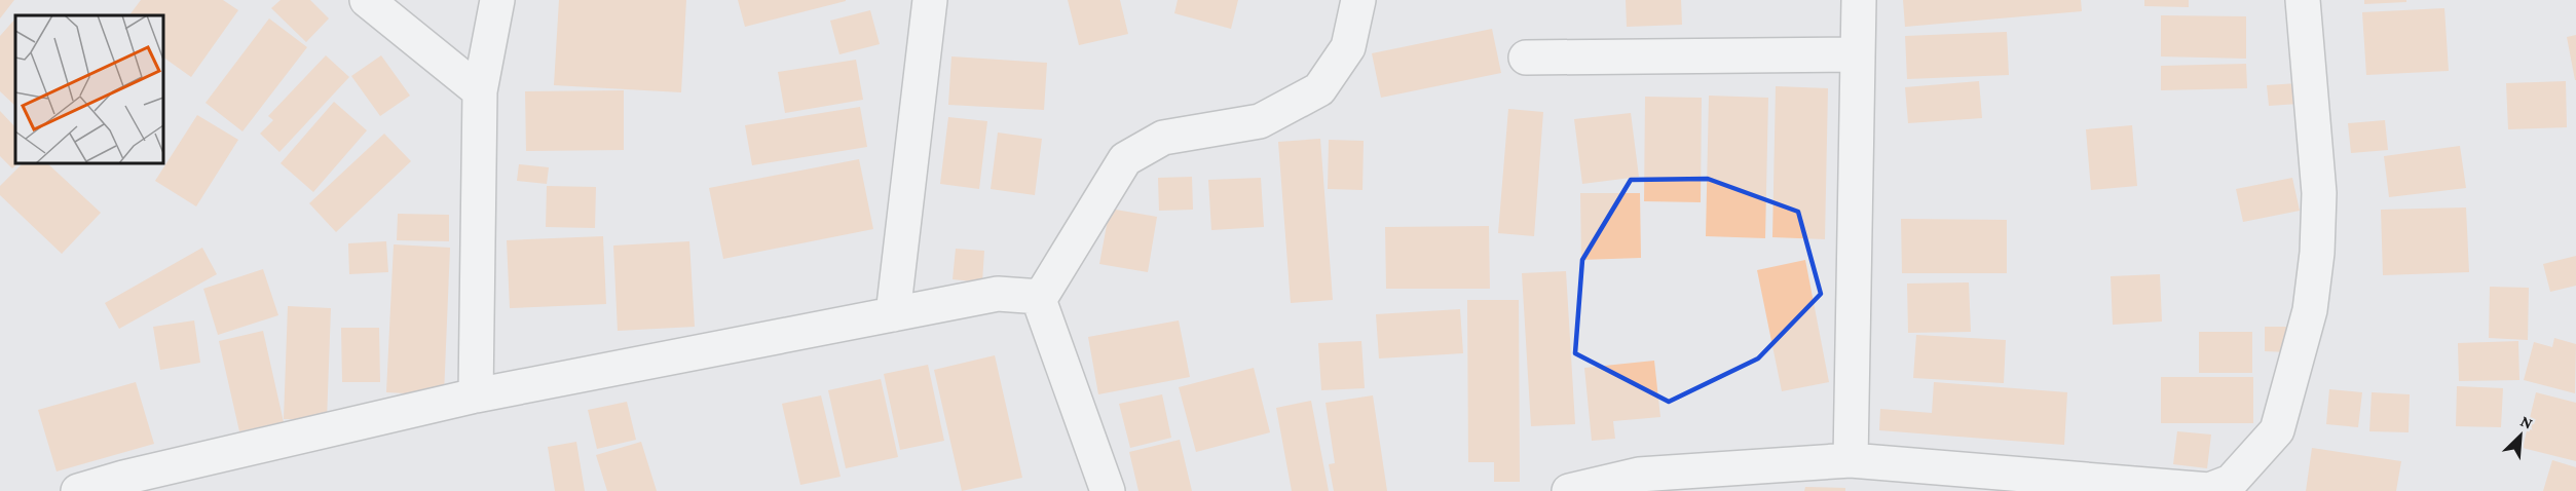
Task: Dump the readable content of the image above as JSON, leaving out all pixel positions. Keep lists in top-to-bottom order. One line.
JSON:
{"north":"top right"}
